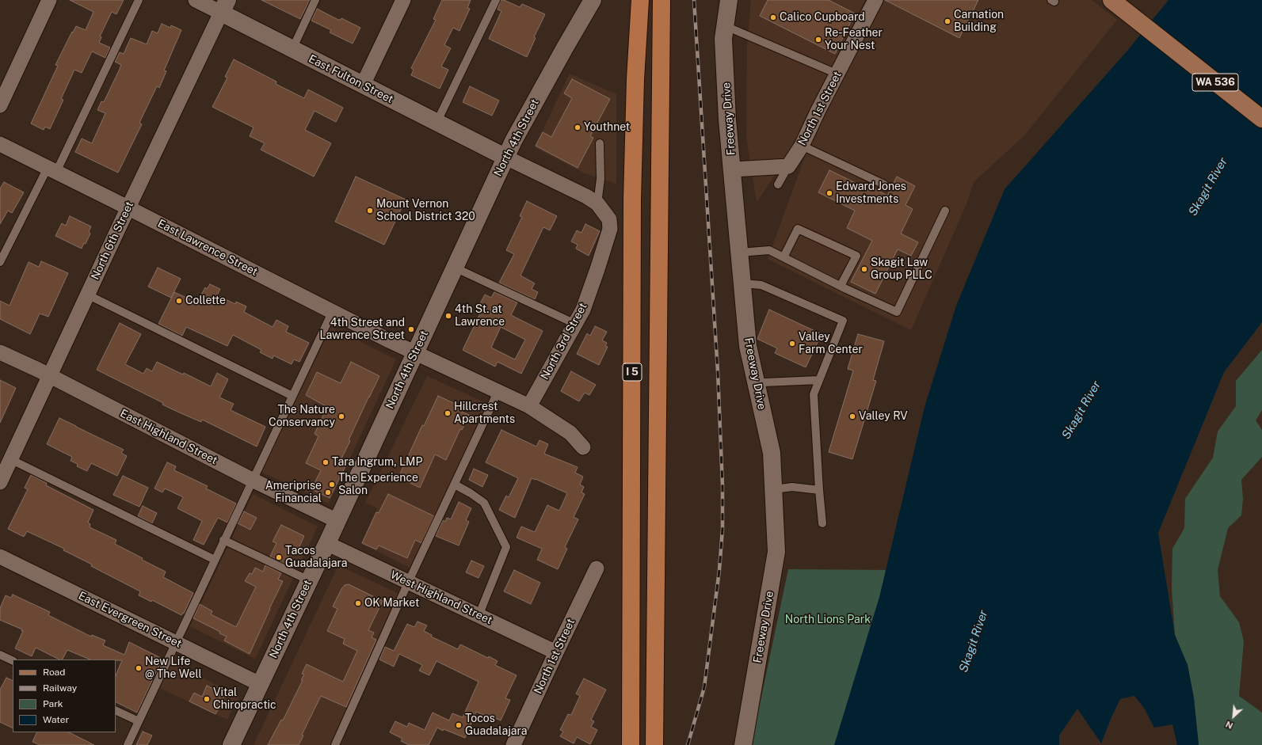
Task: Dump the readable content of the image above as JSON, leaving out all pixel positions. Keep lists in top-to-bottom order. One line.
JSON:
{"streets":{"highway":["I 5"],"main road":["WA 536"],"street":["East Fulton Street","North 1st Street","Freeway Drive","North 4th Street","North 6th Street","East Lawrence Street","North 3rd Street","East Highland Street","West Highland Street","East Evergreen Street"]},"crossings":[["East Fulton Street","North 4th Street"],["East Fulton Street","North 6th Street"],["North 1st Street","West Highland Street"],["North 4th Street","East Lawrence Street"],["North 4th Street","East Highland Street"],["North 4th Street","West Highland Street"],["North 4th Street","East Evergreen Street"],["North 6th Street","East Lawrence Street"],["North 6th Street","East Highland Street"],["East Lawrence Street","North 3rd Street"]],"water":["Skagit River"],"parks":["North Lions Park"],"places":["Calico Cupboard","Carnation Building","Re-Feather Your Nest","Youthnet","Edward Jones Investments","Mount Vernon School District 320","Skagit Law Group PLLC","Collette","4th St. at Lawrence","4th Street and Lawrence Street","Valley Farm Center","Hillcrest Apartments","The Nature Conservancy","Valley RV","Tara Ingrum, LMP","The Experience Salon","Ameriprise Financial","Tacos Guadalajara","OK Market","New Life @ The Well","Vital Chiropractic","Tocos Guadalajara"],"legend":["Road","Railway","Park","Water"],"north":"bottom left"}
